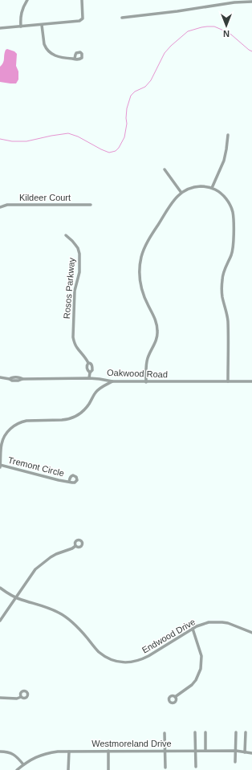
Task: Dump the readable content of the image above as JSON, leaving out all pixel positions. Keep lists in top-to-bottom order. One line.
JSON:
{"streets":{"street":["Kildeer Court","Rosos Parkway","Oakwood Road","Tremont Circle","Endwood Drive","Westmoreland Drive"]},"crossings":[["Rosos Parkway","Oakwood Road"]],"north":"bottom"}
